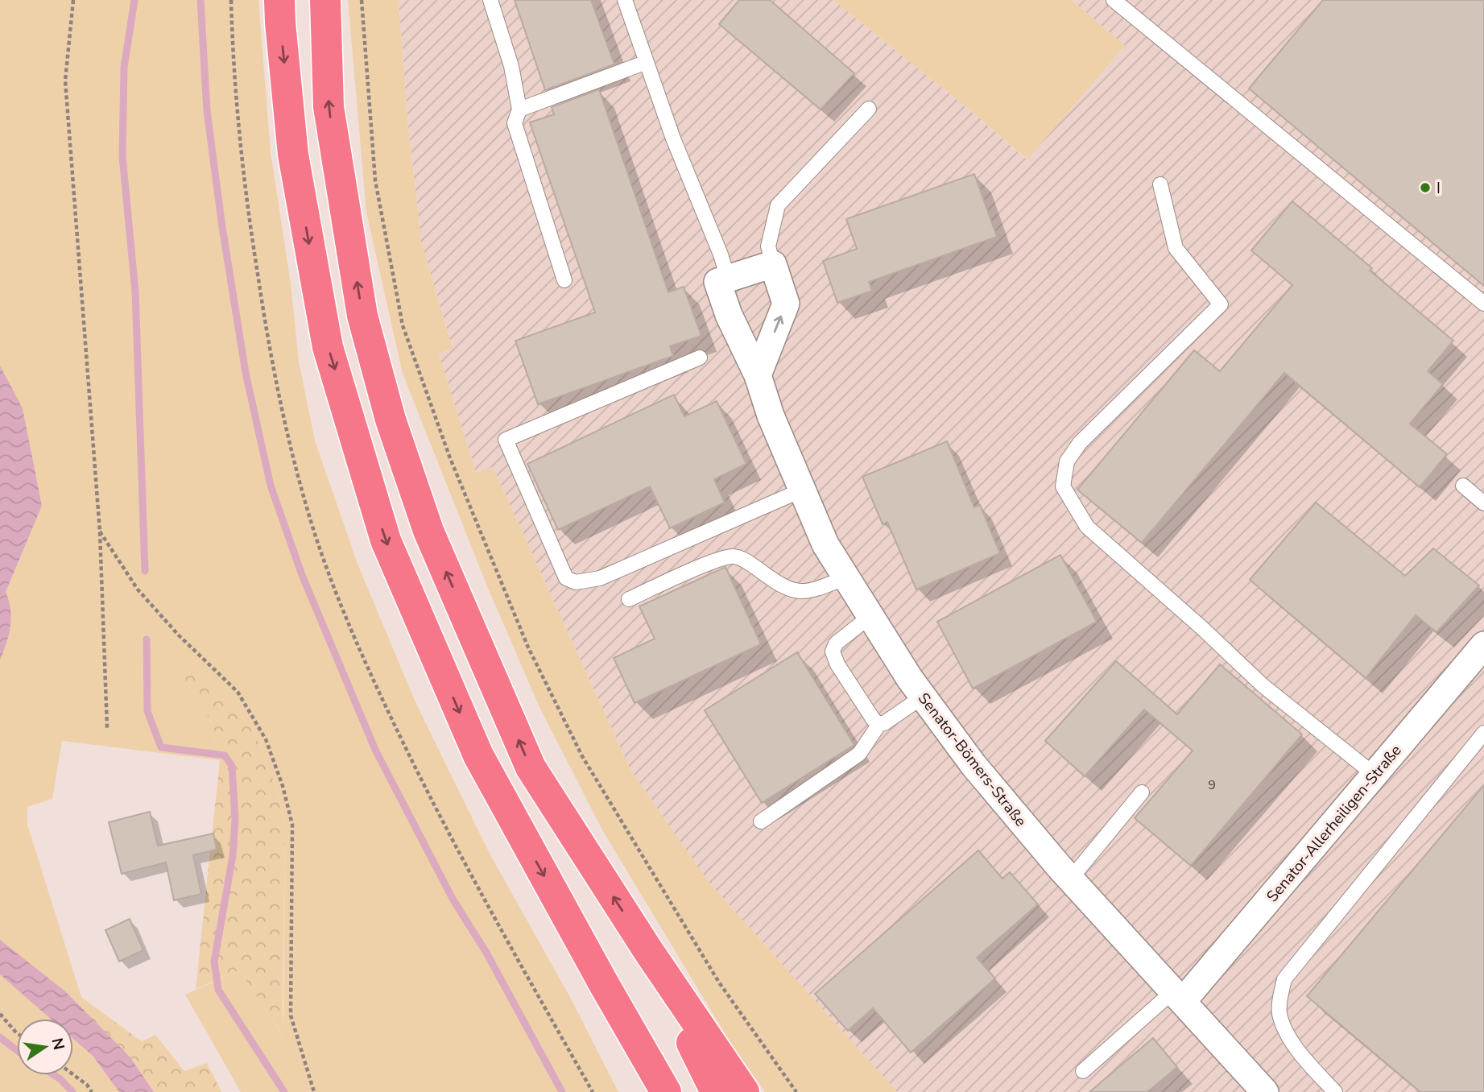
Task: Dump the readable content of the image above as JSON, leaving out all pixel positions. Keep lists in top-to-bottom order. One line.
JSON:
{"streets":{"street":["Senator-Bömers-Straße","Senator-Allerheiligen-Straße"]},"crossings":[["Senator-Bömers-Straße","Senator-Allerheiligen-Straße"]],"places":["I"],"house_numbers":["9"],"north":"right"}
